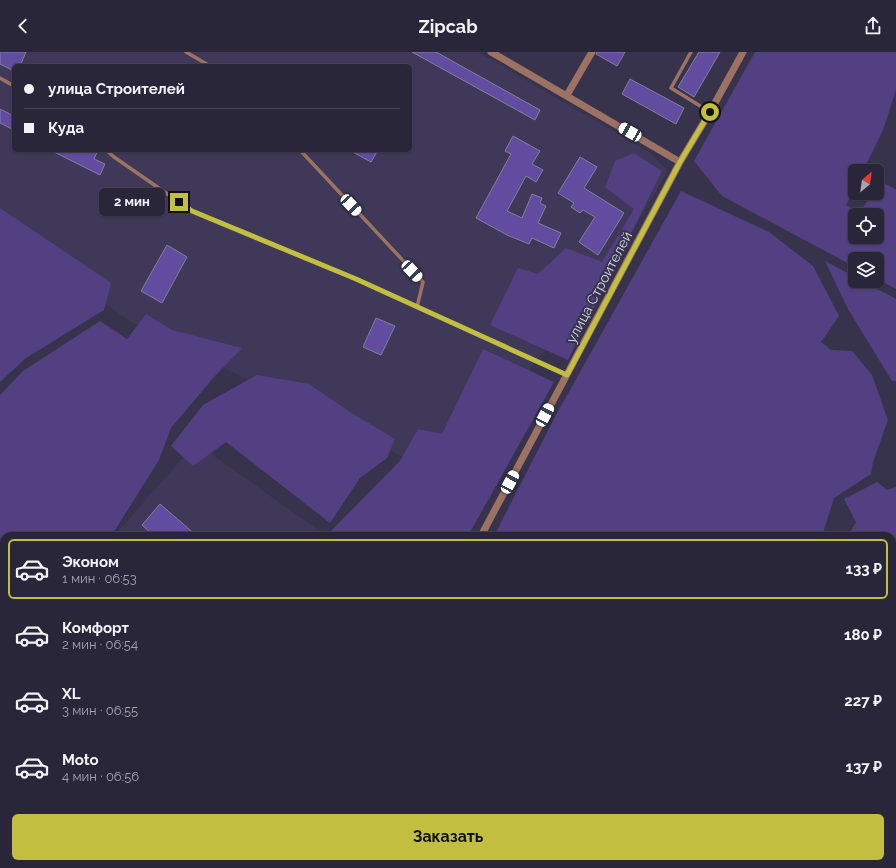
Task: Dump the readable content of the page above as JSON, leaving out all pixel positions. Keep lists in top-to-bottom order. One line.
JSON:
{"streets":{"street":["улица Строителей"]},"north":"top right","page":{"header":"Zipcab","banner":["улица Строителей","Куда"],"bubble":"2 мин","list":[{"name":"Эконом","note":"1 мин · 06:53","value":"133 ₽"},{"name":"Комфорт","note":"2 мин · 06:54","value":"180 ₽"},{"name":"XL","note":"3 мин · 06:55","value":"227 ₽"},{"name":"Moto","note":"4 мин · 06:56","value":"137 ₽"}],"buttons":"Заказать"}}
